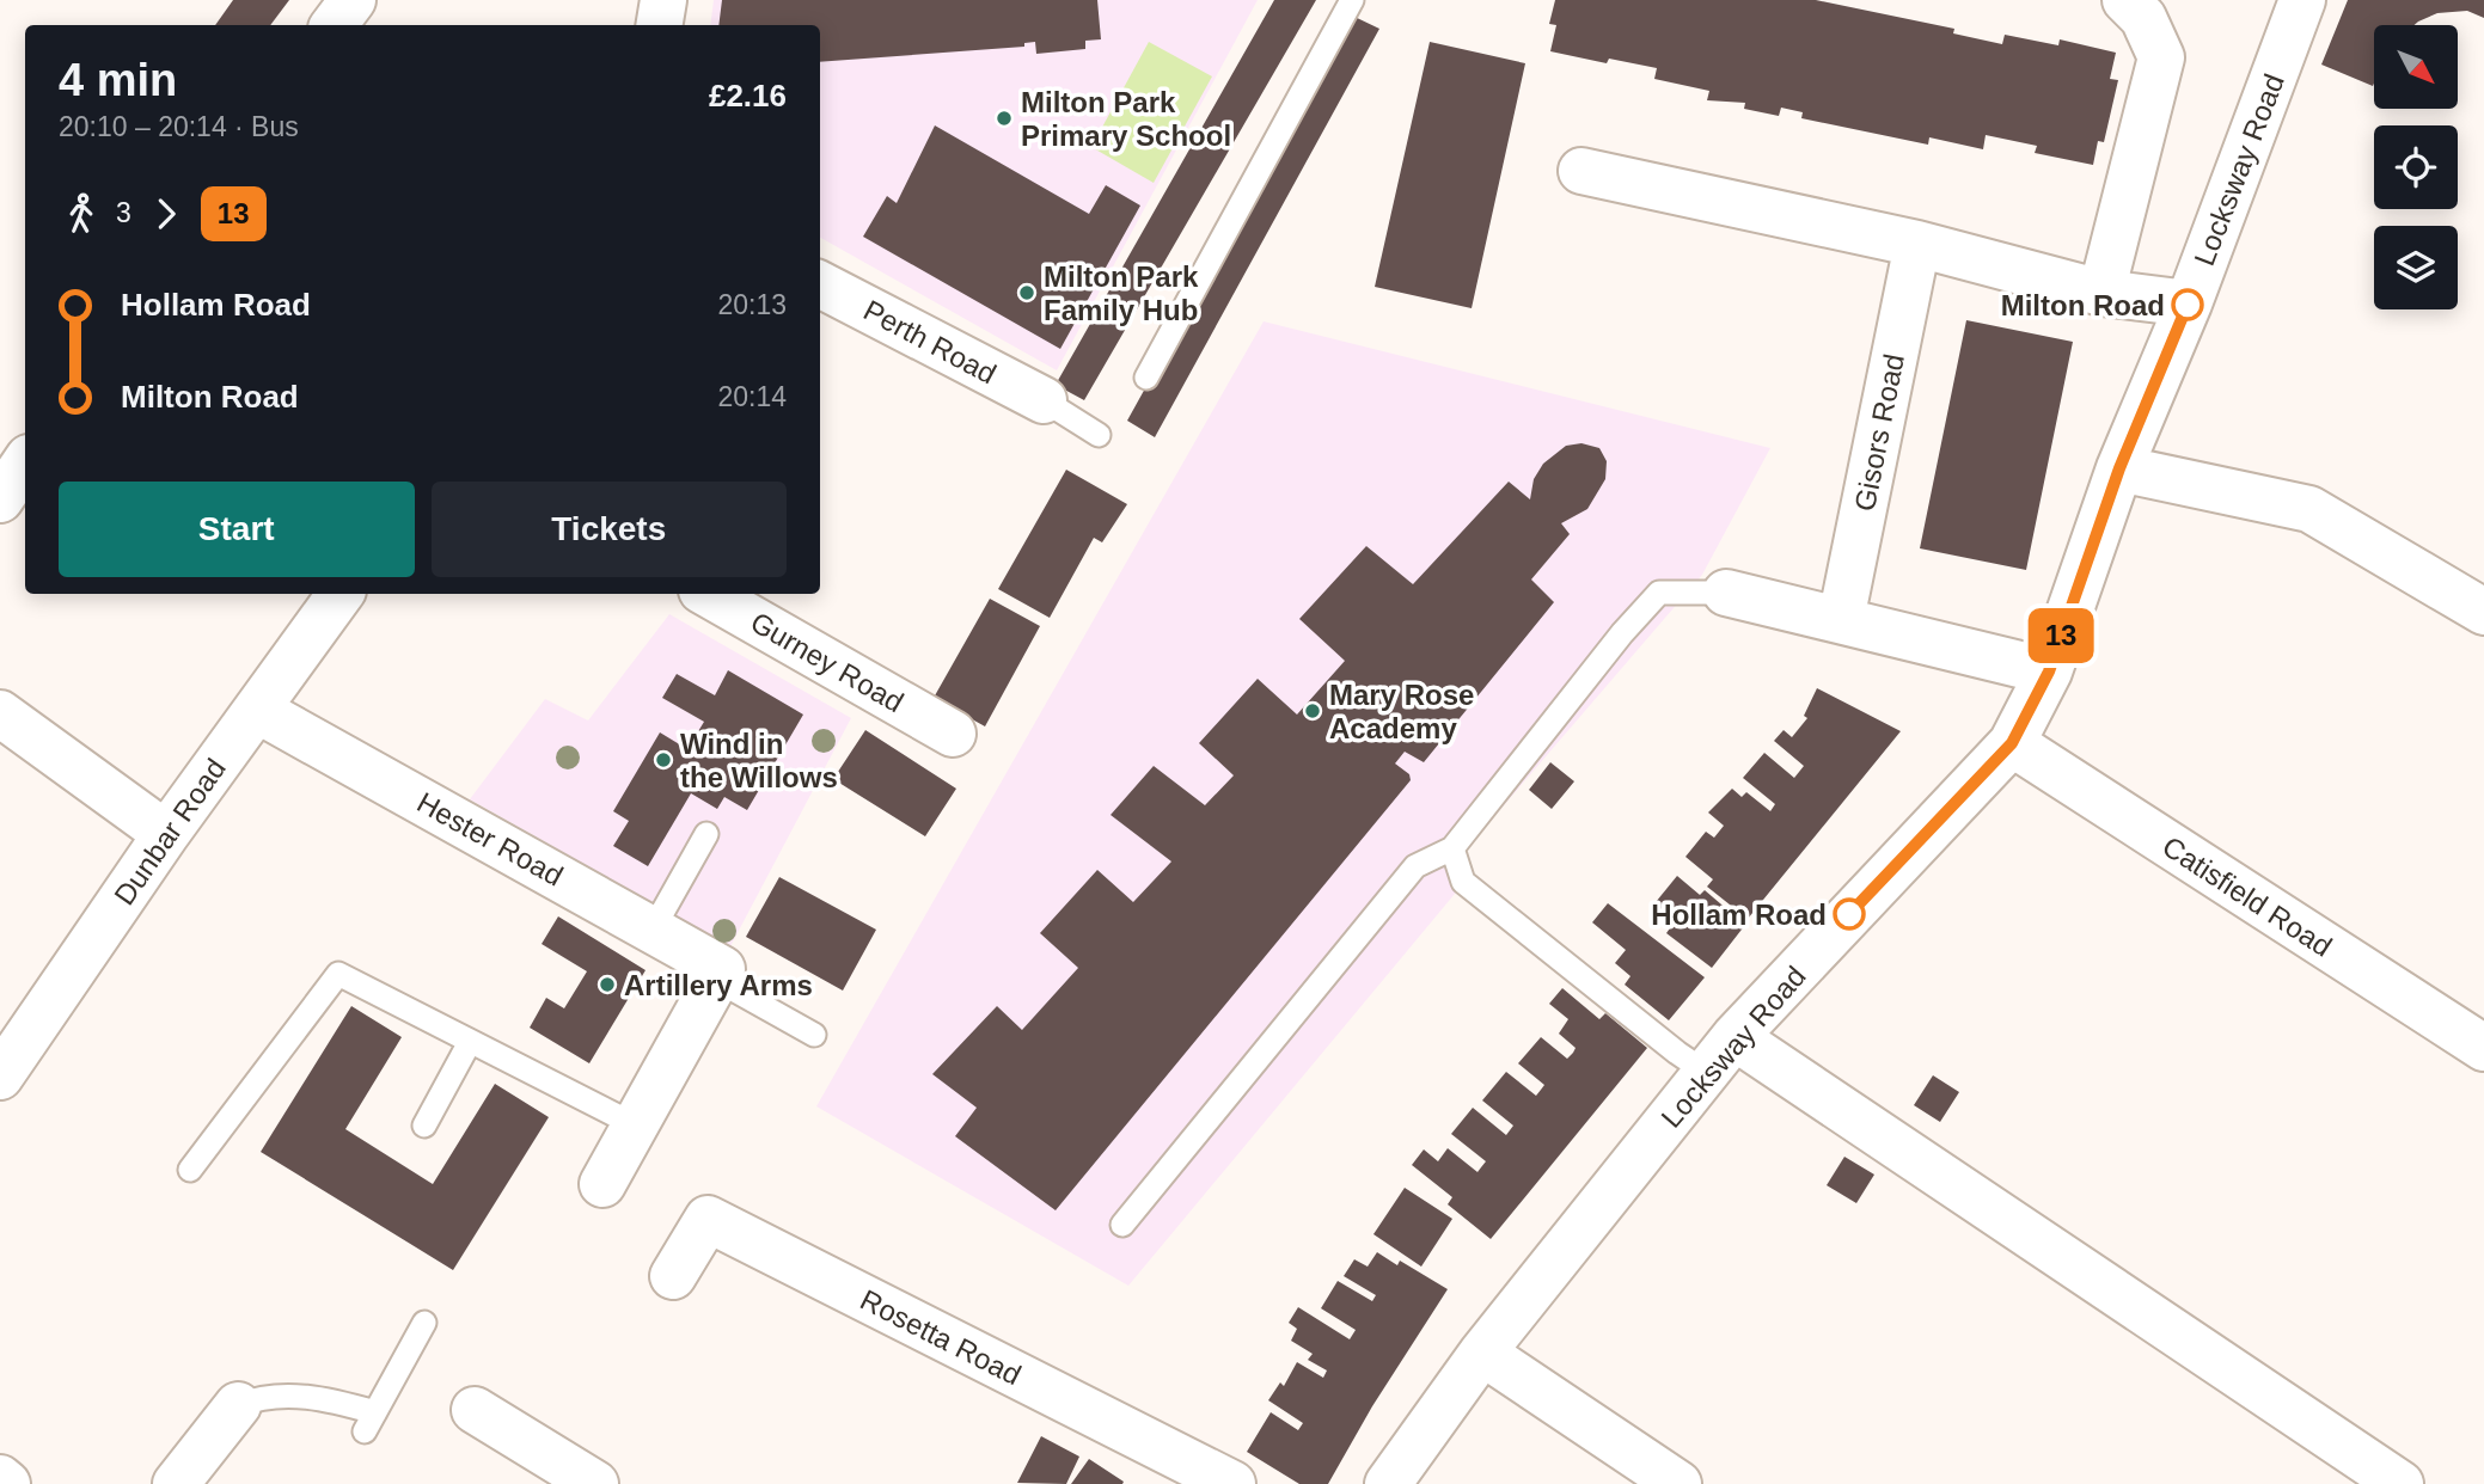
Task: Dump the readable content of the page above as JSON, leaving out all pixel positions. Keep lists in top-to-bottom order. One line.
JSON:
{"streets":{"street":["Locksway Road","Perth Road","Gisors Road","Gurney Road","Dunbar Road","Hester Road","Catisfield Road","Rosetta Road"]},"crossings":[["Locksway Road","Catisfield Road"],["Dunbar Road","Hester Road"]],"places":["Milton Park Primary School","Milton Park Family Hub","Milton Road","Mary Rose Academy","Wind in the Willows","Hollam Road","Artillery Arms"],"lines":["bus line 13"],"north":"bottom right","page":{"on_map":"13","heading":["4 min","20:10 – 20:14 · Bus","£2.16"],"legs":["3","13"],"list":[{"name":"Hollam Road","value":"20:13"},{"name":"Milton Road","value":"20:14"}],"buttons":["Start","Tickets"]}}
